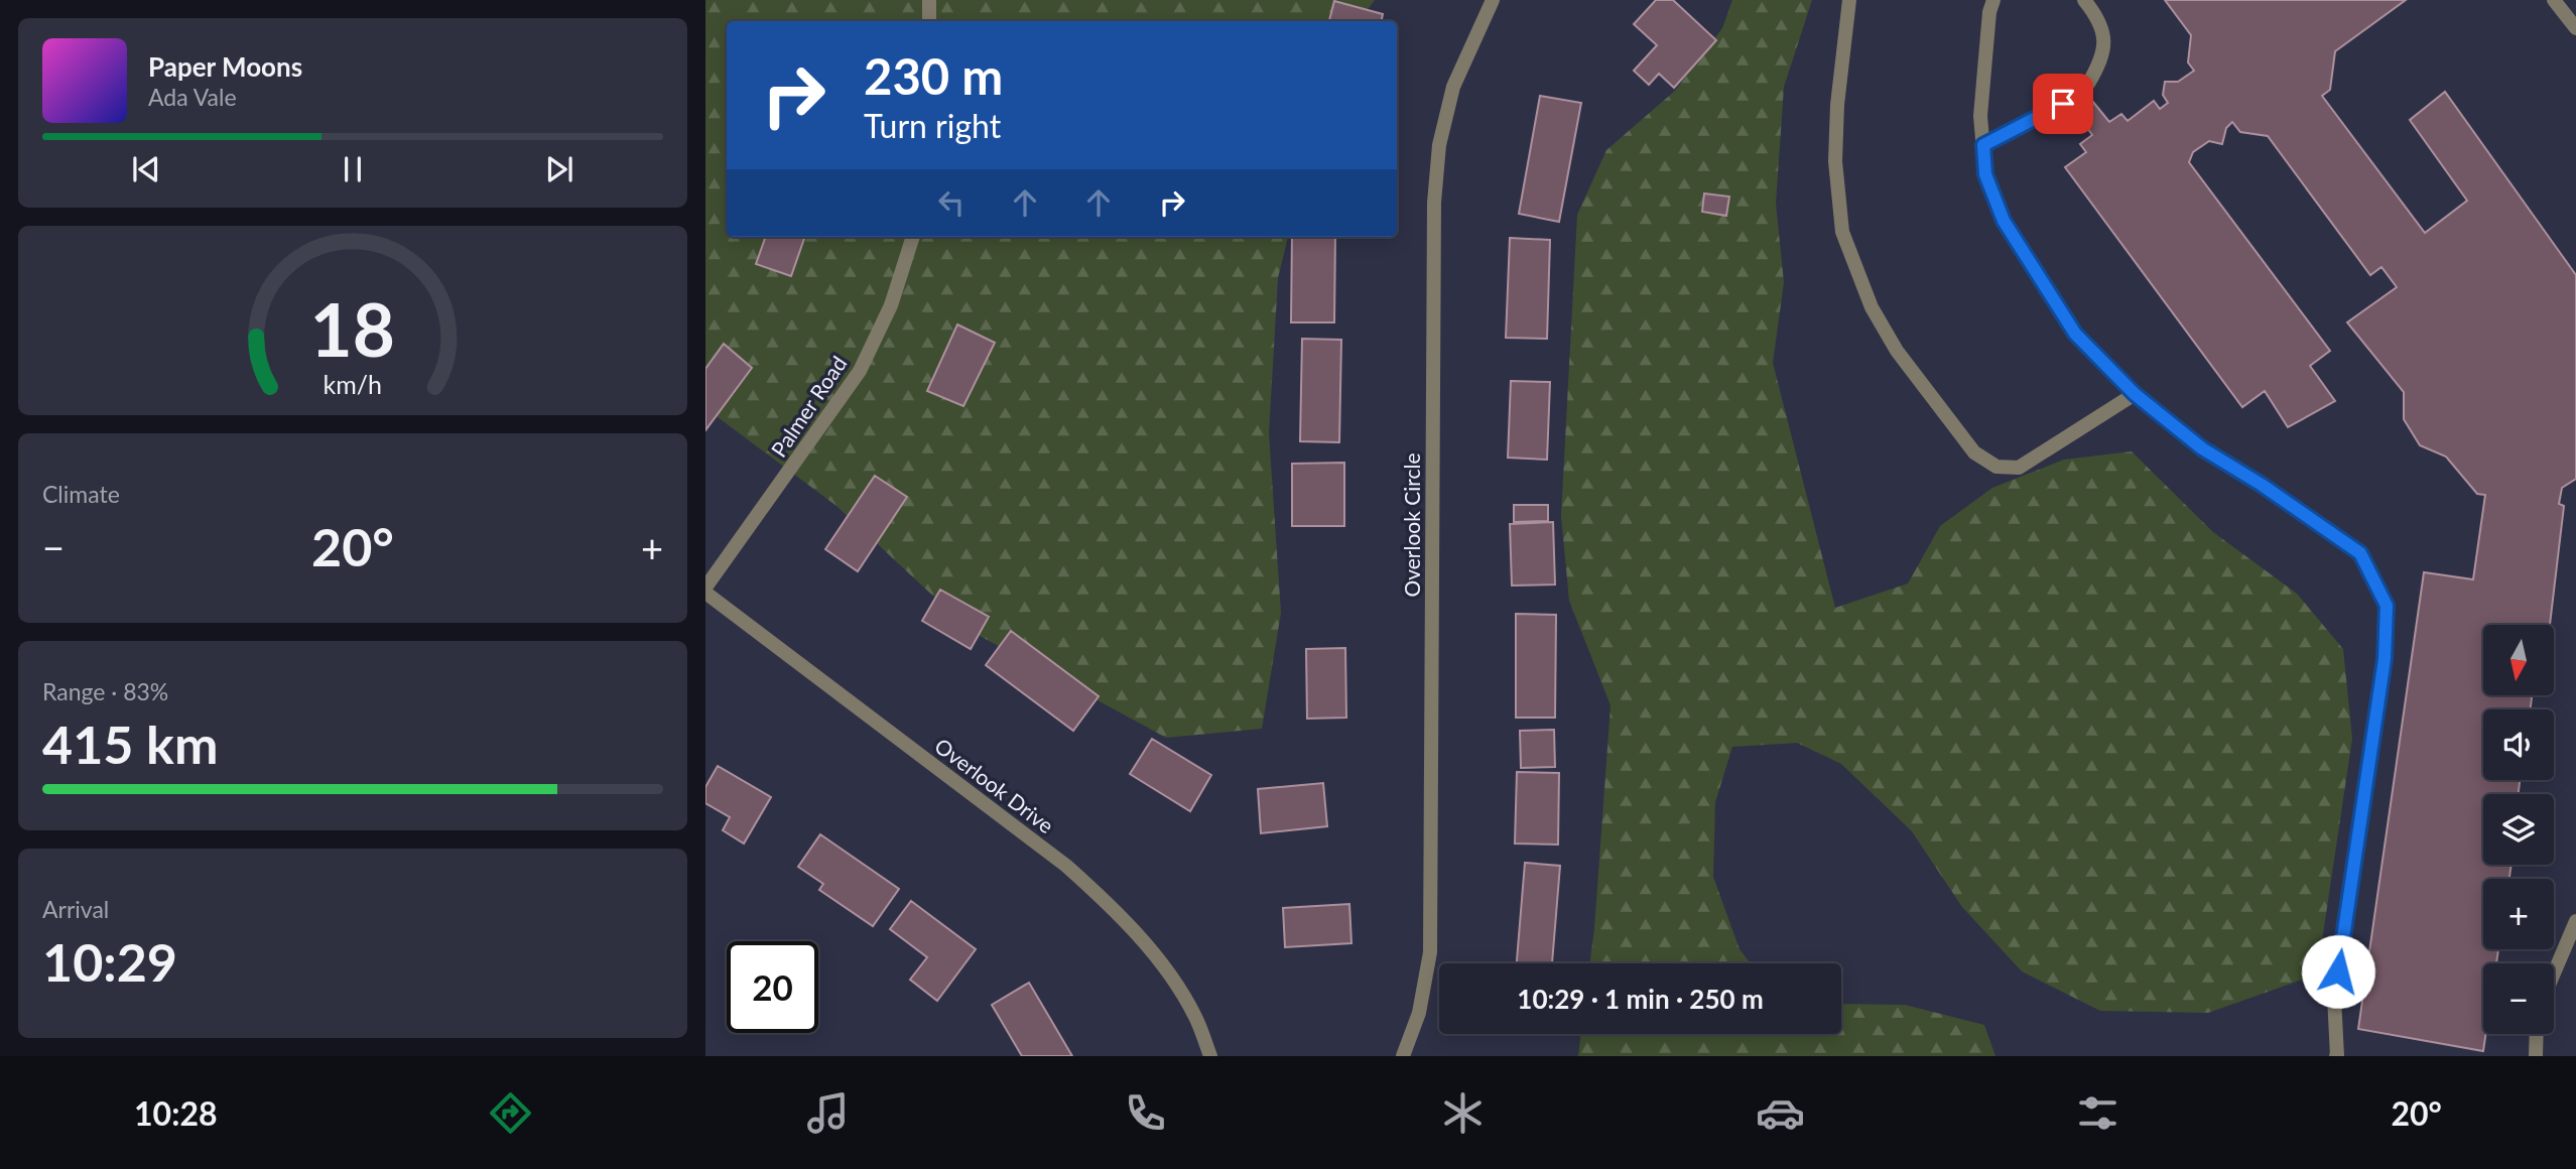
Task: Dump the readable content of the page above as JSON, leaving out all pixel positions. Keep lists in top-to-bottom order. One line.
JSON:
{"streets":{"street":["Palmer Road","Overlook Circle","Overlook Drive"]},"crossings":[["Palmer Road","Overlook Drive"]],"north":"bottom","page":{"turn":["230 m","Turn right"],"song":["Paper Moons","Ada Vale"],"tile":["Climate",["Range · 83%","415 km"],["Arrival","10:29"]],"heat":["−","20°","+"],"map_buttons":["+","−"],"limit":"20","trip":"10:29 · 1 min · 250 m","tabs":["10:28","20°"],"gauge":["18","km/h"]}}
